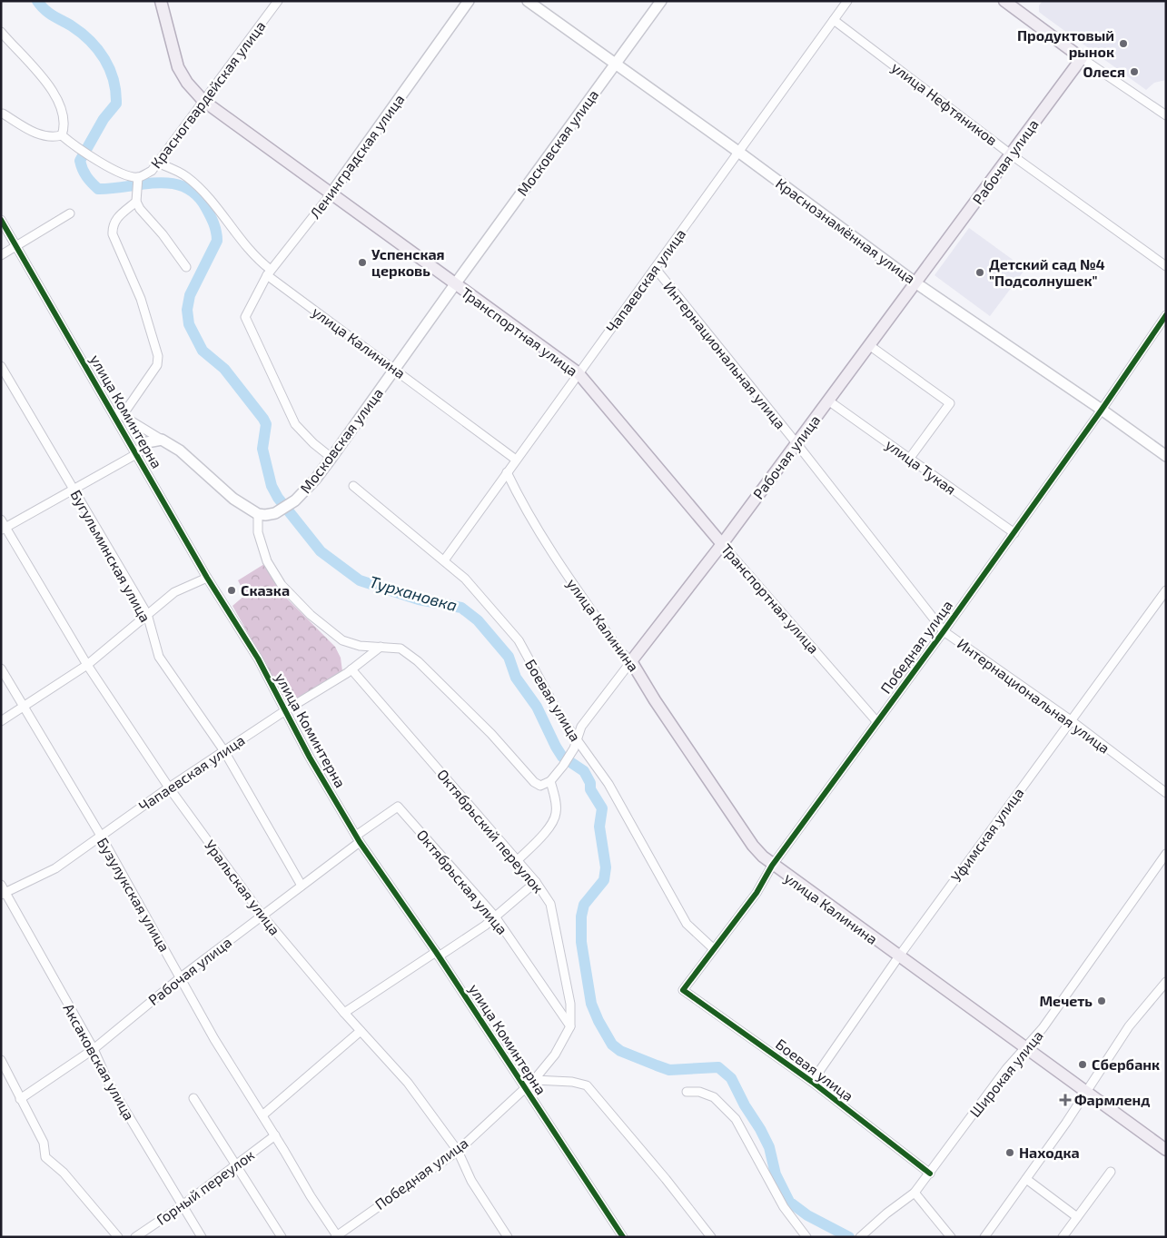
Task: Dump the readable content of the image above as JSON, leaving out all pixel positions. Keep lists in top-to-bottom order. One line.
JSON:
{"streets":{"main road":["Рабочая улица","Транспортная улица","улица Калинина"],"street":["Красногвардейская улица","улица Нефтяников","Московская улица","Ленинградская улица","Краснознамённая улица","Чапаевская улица","Интернациональная улица","улица Коминтерна","улица Тукая","Бугульминская улица","Победная улица","Боевая улица","Октябрьский переулок","Уфимская улица","Октябрьская улица","Уральская улица","Бузулукская улица","Аксаковская улица","Широкая улица","Горный переулок"]},"crossings":[["Красногвардейская улица","Транспортная улица"],["Красногвардейская улица","улица Калинина"],["улица Нефтяников","Рабочая улица"],["улица Нефтяников","Чапаевская улица"],["Московская улица","Ленинградская улица"],["Московская улица","Краснознамённая улица"],["Московская улица","Транспортная улица"],["Московская улица","улица Калинина"],["Ленинградская улица","Транспортная улица"],["Ленинградская улица","улица Калинина"],["Рабочая улица","Краснознамённая улица"],["Рабочая улица","Транспортная улица"],["Рабочая улица","улица Калинина"],["Рабочая улица","Интернациональная улица"],["Рабочая улица","улица Коминтерна"],["Рабочая улица","улица Тукая"],["Рабочая улица","Бугульминская улица"],["Рабочая улица","Боевая улица"],["Рабочая улица","Октябрьская улица"],["Рабочая улица","Уральская улица"],["Рабочая улица","Бузулукская улица"],["Рабочая улица","Аксаковская улица"],["Краснознамённая улица","Чапаевская улица"],["Краснознамённая улица","Победная улица"],["Чапаевская улица","Транспортная улица"],["Чапаевская улица","улица Калинина"],["Чапаевская улица","Интернациональная улица"],["Чапаевская улица","улица Коминтерна"],["Чапаевская улица","Бугульминская улица"],["Чапаевская улица","Боевая улица"],["Чапаевская улица","Октябрьский переулок"],["Чапаевская улица","Уральская улица"],["Чапаевская улица","Бузулукская улица"],["Чапаевская улица","Аксаковская улица"],["Транспортная улица","Победная улица"],["улица Калинина","Победная улица"],["улица Калинина","Уфимская улица"],["улица Калинина","Широкая улица"],["Интернациональная улица","Победная улица"],["Интернациональная улица","Уфимская улица"],["улица Коминтерна","Победная улица"],["улица Коминтерна","Октябрьский переулок"],["улица Тукая","Победная улица"],["Победная улица","Боевая улица"],["Победная улица","Октябрьский переулок"],["Победная улица","Уральская улица"],["Победная улица","Бузулукская улица"],["Боевая улица","Уфимская улица"],["Боевая улица","Широкая улица"],["Октябрьский переулок","Октябрьская улица"],["Бузулукская улица","Горный переулок"],["Аксаковская улица","Горный переулок"]],"water":["Турхановка"],"places":{"other":["Продуктовый рынок","Олеся","Успенская церковь","Детский сад №4 \"Подсолнушек\"","Сказка","Мечеть","Сбербанк","Находка"],"health":["Фармленд"]}}
